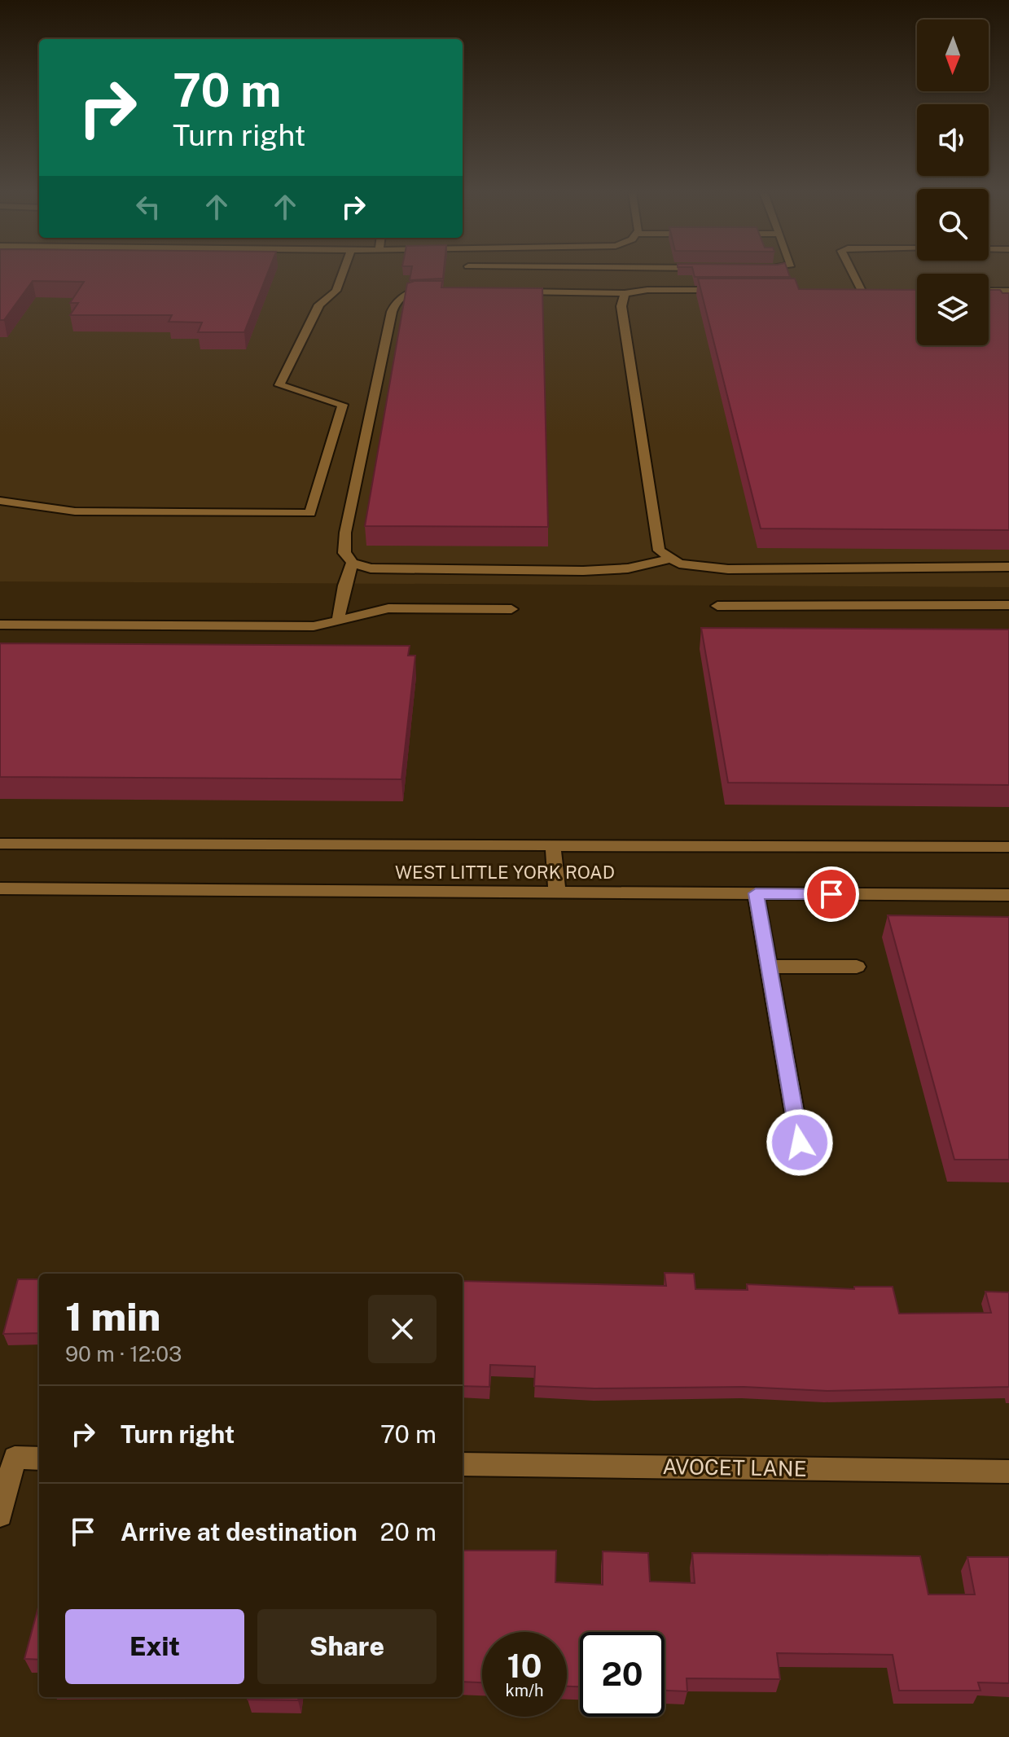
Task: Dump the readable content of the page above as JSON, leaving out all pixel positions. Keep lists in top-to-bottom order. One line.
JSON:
{"streets":{"main road":["WEST LITTLE YORK ROAD","AVOCET LANE"]},"north":"bottom","page":{"turn":["70 m","Turn right"],"heading":["1 min","90 m · 12:03"],"list":[{"name":"Turn right","value":"70 m"},{"name":"Arrive at destination","value":"20 m"}],"buttons":["Exit","Share"],"speed":"10 km/h","limit":"20"}}
